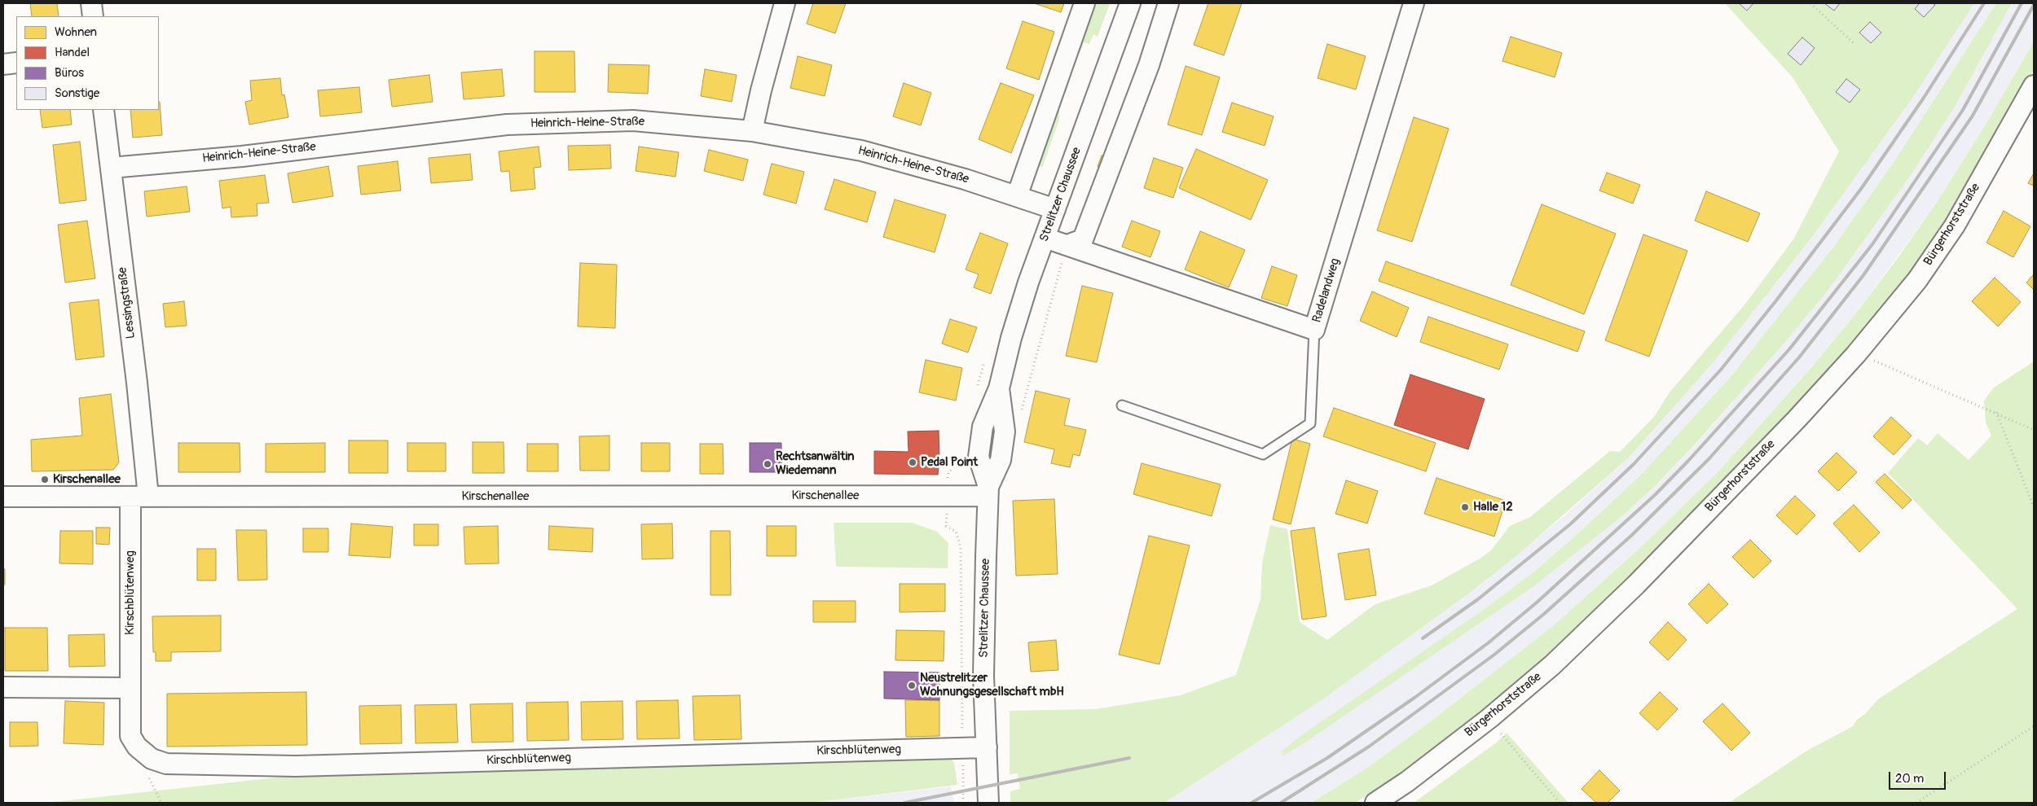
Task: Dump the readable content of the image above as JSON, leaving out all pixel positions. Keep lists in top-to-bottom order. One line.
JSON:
{"streets":{"street":["Heinrich-Heine-Straße","Strelitzer Chaussee","Bürgerhorststraße","Radelandweg","Lessingstraße","Kirschenallee","Kirschblütenweg"]},"crossings":[["Heinrich-Heine-Straße","Strelitzer Chaussee"],["Heinrich-Heine-Straße","Lessingstraße"],["Strelitzer Chaussee","Radelandweg"],["Strelitzer Chaussee","Kirschenallee"],["Strelitzer Chaussee","Kirschblütenweg"],["Lessingstraße","Kirschenallee"],["Lessingstraße","Kirschblütenweg"],["Kirschenallee","Kirschblütenweg"]],"places":["Pedal Point","Rechtsanwältin Wiedemann","Kirschenallee","Halle 12","Neustrelitzer Wohnungsgesellschaft mbH"],"legend":["Wohnen","Handel","Büros","Sonstige"],"scale_bar":"20 m"}
